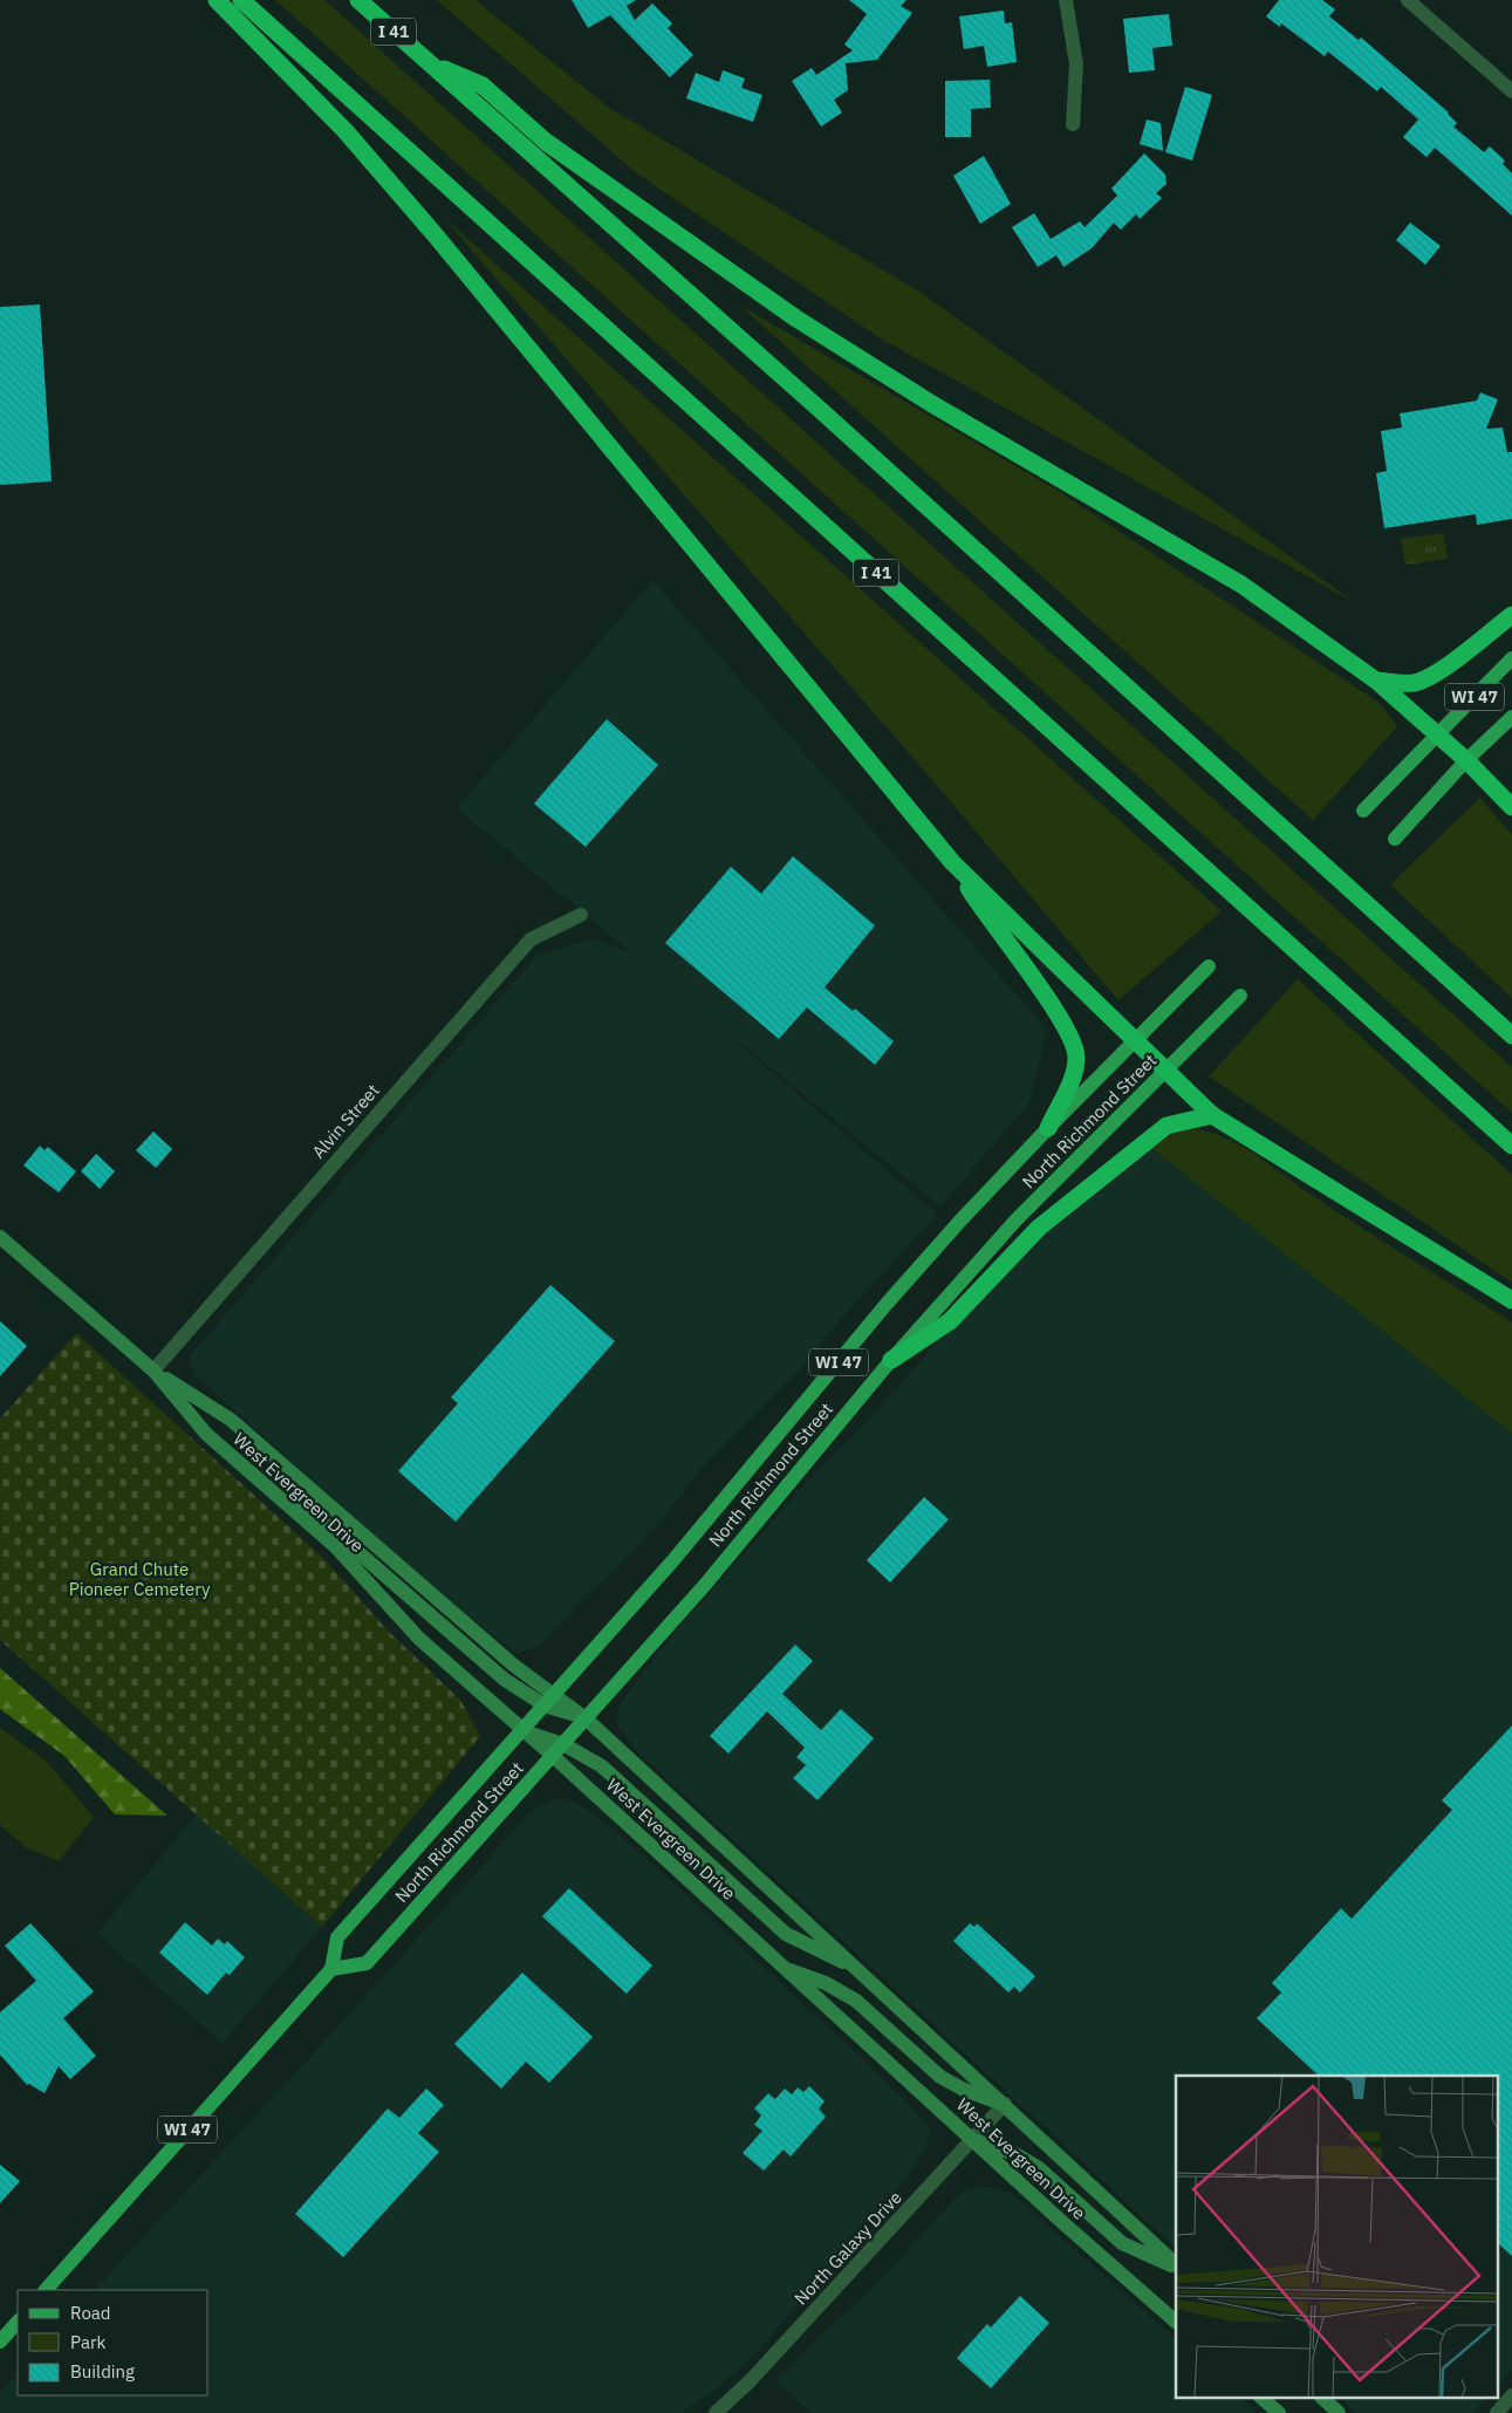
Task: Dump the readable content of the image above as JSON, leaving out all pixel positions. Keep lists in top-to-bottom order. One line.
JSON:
{"streets":{"highway":["I 41"],"main road":["WI 47","North Richmond Street"],"street":["Alvin Street","West Evergreen Drive","North Galaxy Drive"]},"crossings":[["WI 47","North Richmond Street"],["Alvin Street","West Evergreen Drive"],["North Richmond Street","West Evergreen Drive"],["West Evergreen Drive","North Galaxy Drive"]],"parks":["Grand Chute Pioneer Cemetery"],"legend":["Road","Park","Building"]}
